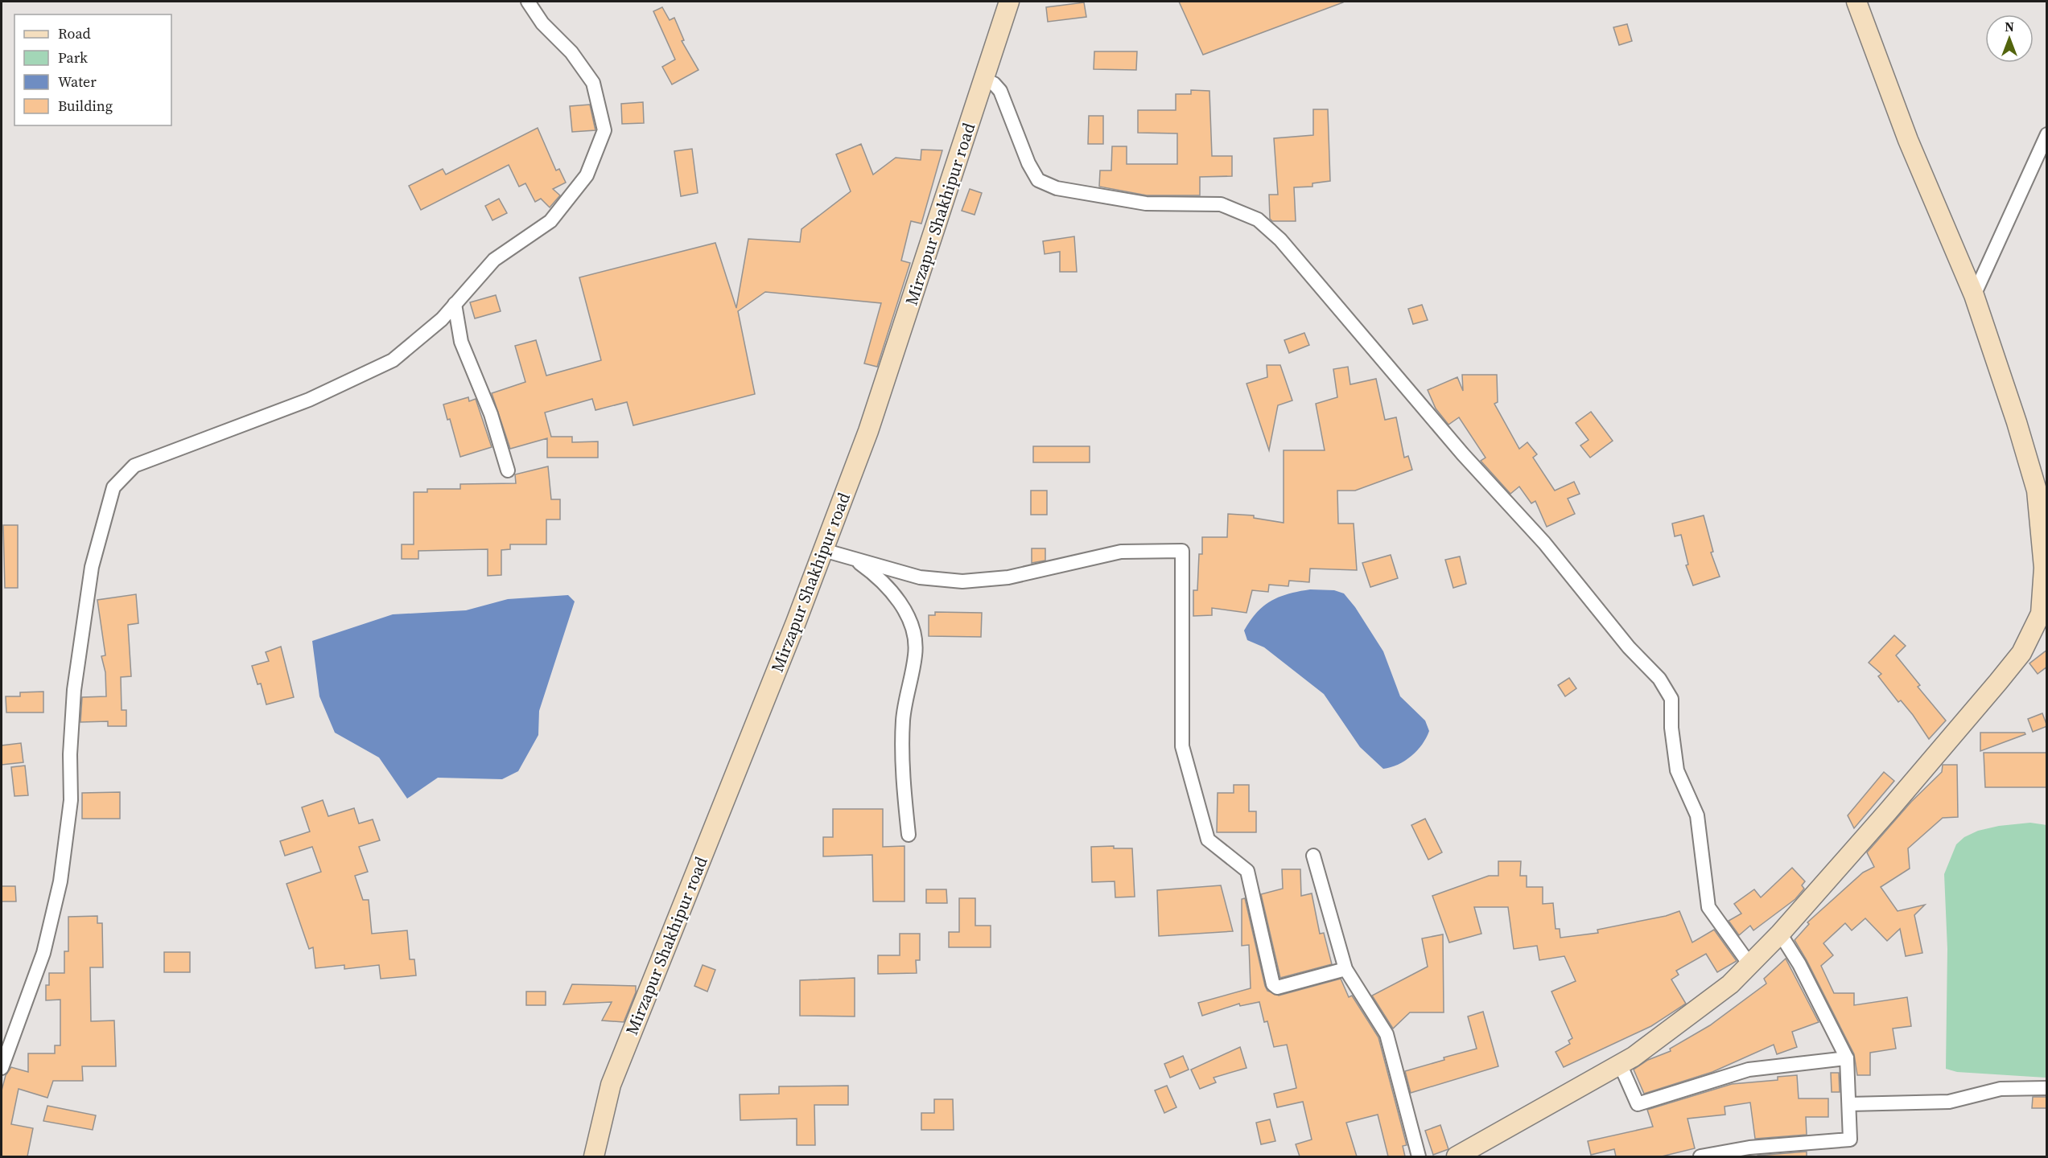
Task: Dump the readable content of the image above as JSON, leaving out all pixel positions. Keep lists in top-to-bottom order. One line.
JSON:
{"streets":{"street":["Mirzapur Shakhipur road"]},"legend":["Road","Park","Water","Building"],"north":"top"}
